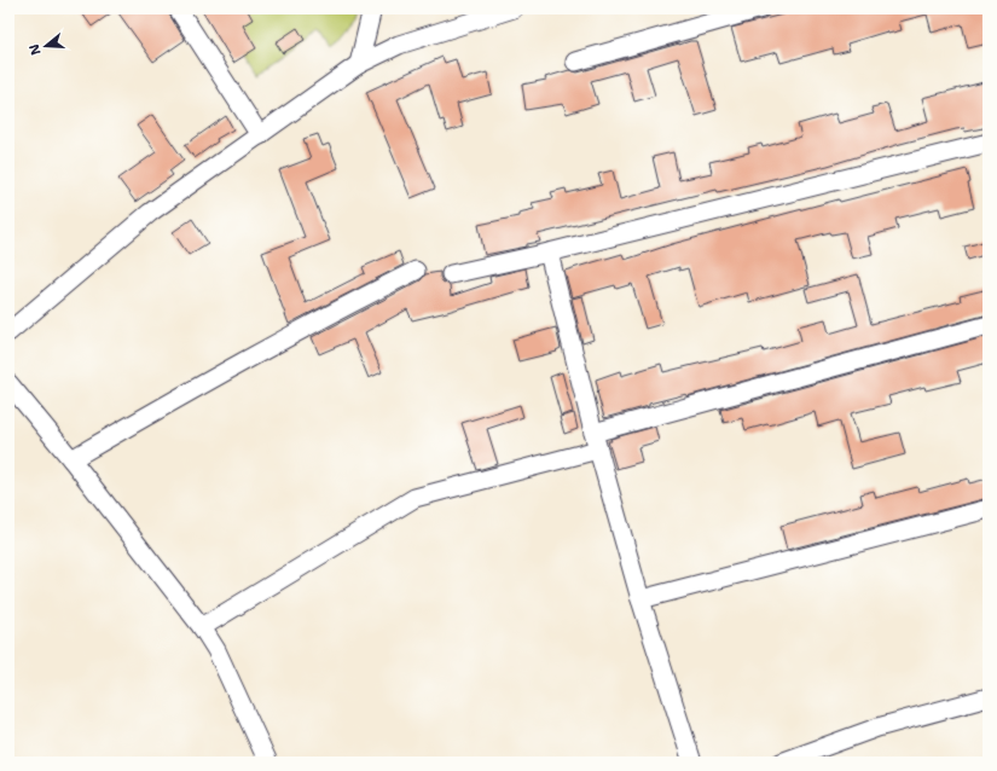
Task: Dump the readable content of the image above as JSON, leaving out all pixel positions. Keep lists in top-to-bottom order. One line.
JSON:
{"north":"left"}
